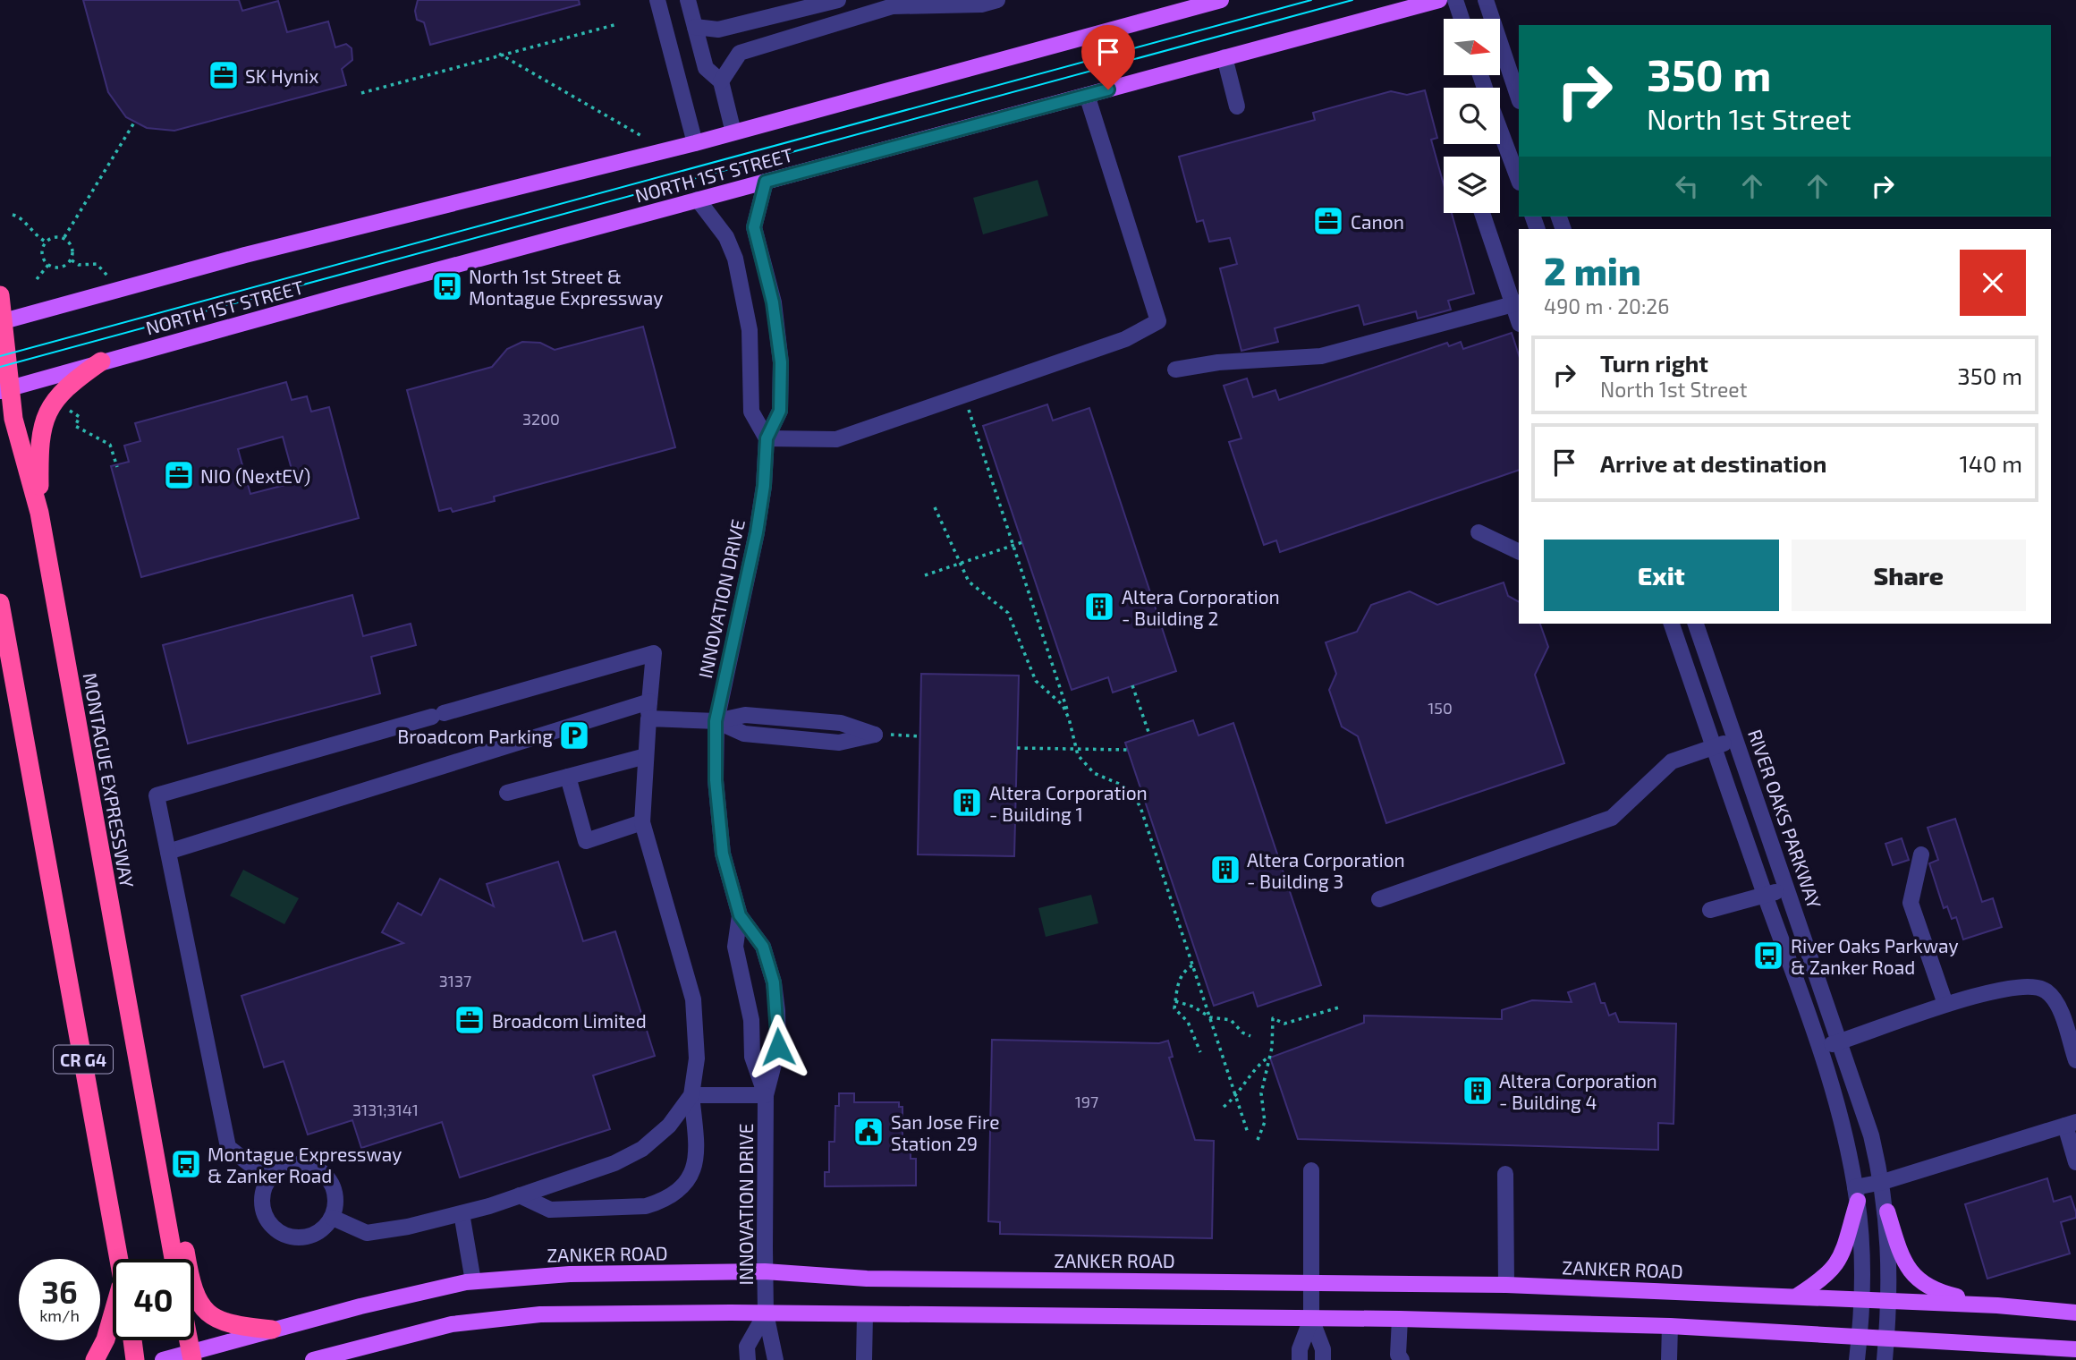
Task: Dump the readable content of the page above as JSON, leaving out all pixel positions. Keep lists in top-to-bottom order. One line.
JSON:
{"streets":{"highway":["MONTAGUE EXPRESSWAY","CR G4"],"main road":["NORTH 1ST STREET","ZANKER ROAD"],"street":["INNOVATION DRIVE","RIVER OAKS PARKWAY"]},"crossings":[["NORTH 1ST STREET","INNOVATION DRIVE"],["NORTH 1ST STREET","MONTAGUE EXPRESSWAY"],["INNOVATION DRIVE","ZANKER ROAD"],["RIVER OAKS PARKWAY","ZANKER ROAD"]],"places":{"office":["SK Hynix","Canon","NIO (NextEV)","Broadcom Limited"],"bus stop":["North 1st Street & Montague Expressway","River Oaks Parkway & Zanker Road","Montague Expressway & Zanker Road"],"building":["Altera Corporation - Building 2","Altera Corporation - Building 1","Altera Corporation - Building 3","Altera Corporation - Building 4"],"parking":["Broadcom Parking"],"public building":["San Jose Fire Station 29"]},"house_numbers":["3200","150","3137","197","3131;3141"],"north":"right","page":{"turn":["350 m","North 1st Street"],"heading":["2 min","490 m · 20:26"],"list":[{"name":"Turn right","note":"North 1st Street","value":"350 m"},{"name":"Arrive at destination","value":"140 m"}],"buttons":["Exit","Share"],"speed":"36 km/h","limit":"40"}}
